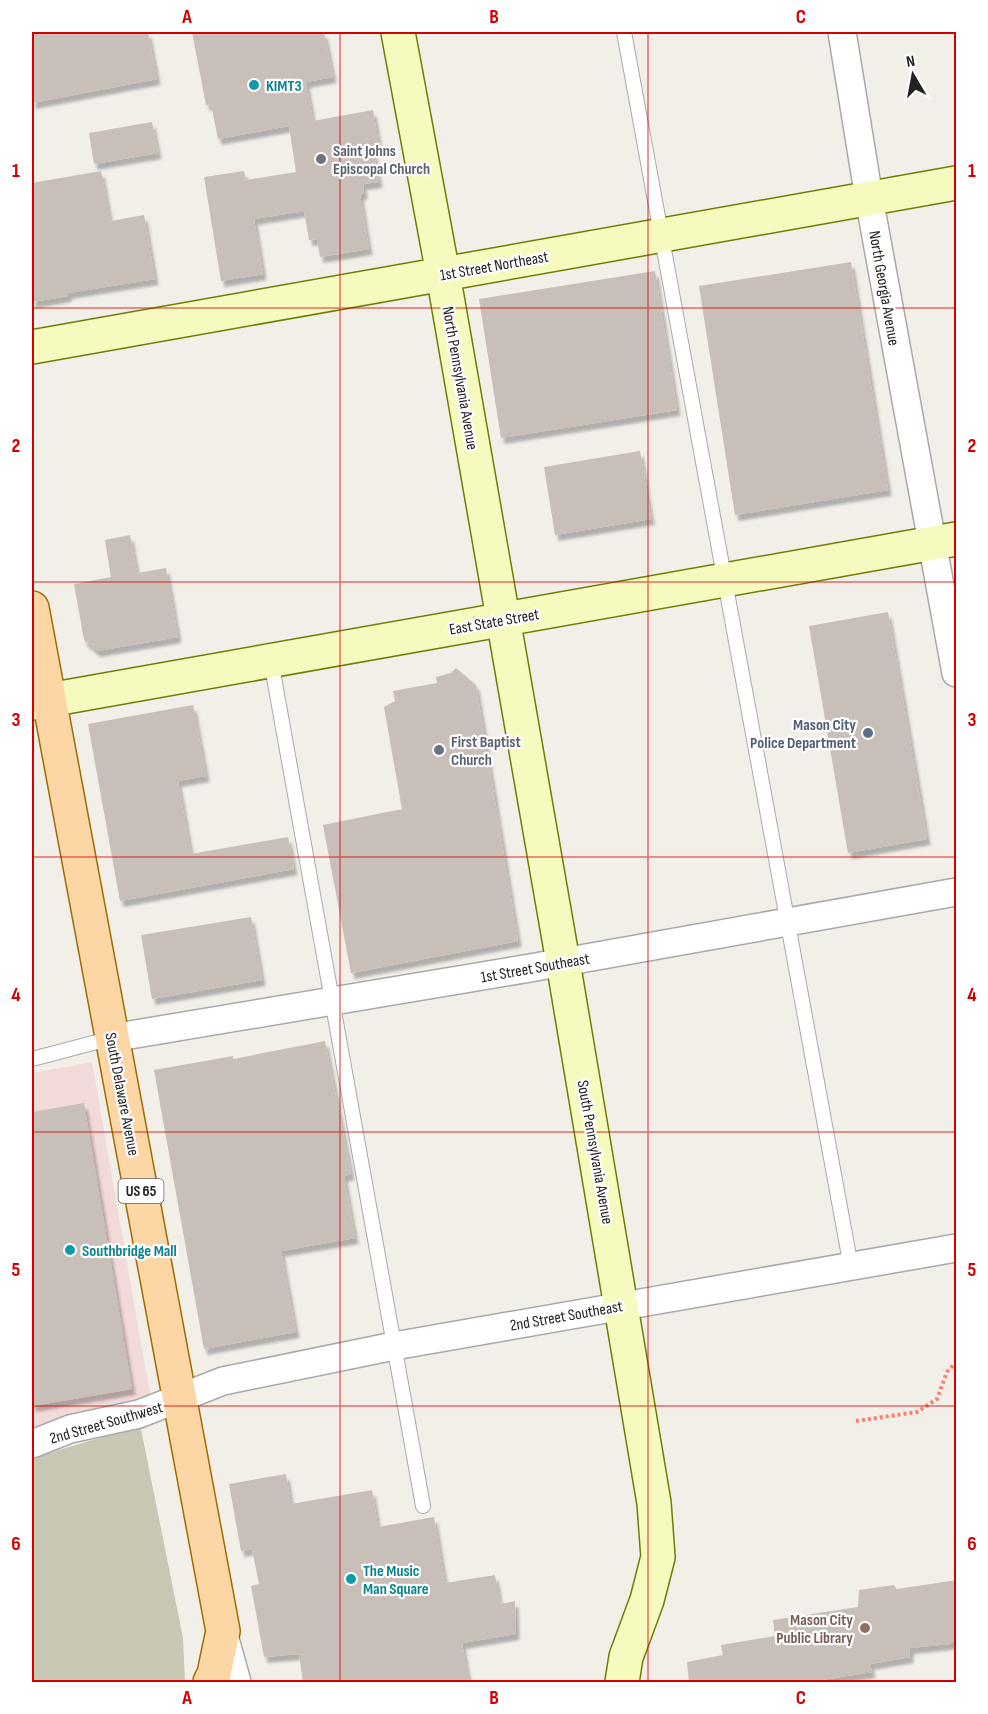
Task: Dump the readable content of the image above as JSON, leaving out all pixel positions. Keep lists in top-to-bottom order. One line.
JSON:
{"streets":{"main road":["1st Street Northeast","North Pennsylvania Avenue","East State Street","South Delaware Avenue","South Pennsylvania Avenue","US 65"],"street":["North Georgia Avenue","1st Street Southeast","2nd Street Southeast","2nd Street Southwest"]},"crossings":[["1st Street Northeast","North Georgia Avenue"],["1st Street Northeast","North Pennsylvania Avenue"],["North Georgia Avenue","East State Street"],["North Pennsylvania Avenue","East State Street"],["North Pennsylvania Avenue","South Pennsylvania Avenue"],["East State Street","South Delaware Avenue"],["East State Street","South Pennsylvania Avenue"],["East State Street","US 65"],["1st Street Southeast","South Delaware Avenue"],["1st Street Southeast","South Pennsylvania Avenue"],["South Delaware Avenue","US 65"],["South Delaware Avenue","2nd Street Southeast"],["South Delaware Avenue","2nd Street Southwest"],["South Pennsylvania Avenue","2nd Street Southeast"],["2nd Street Southeast","2nd Street Southwest"]],"places":["KIMT3","Saint Johns Episcopal Church","Mason City Police Department","First Baptist Church","Southbridge Mall","The Music Man Square","Mason City Public Library"],"north":"top","grid":{"columns":["A","B","C"],"rows":["1","2","3","4","5","6"]}}
